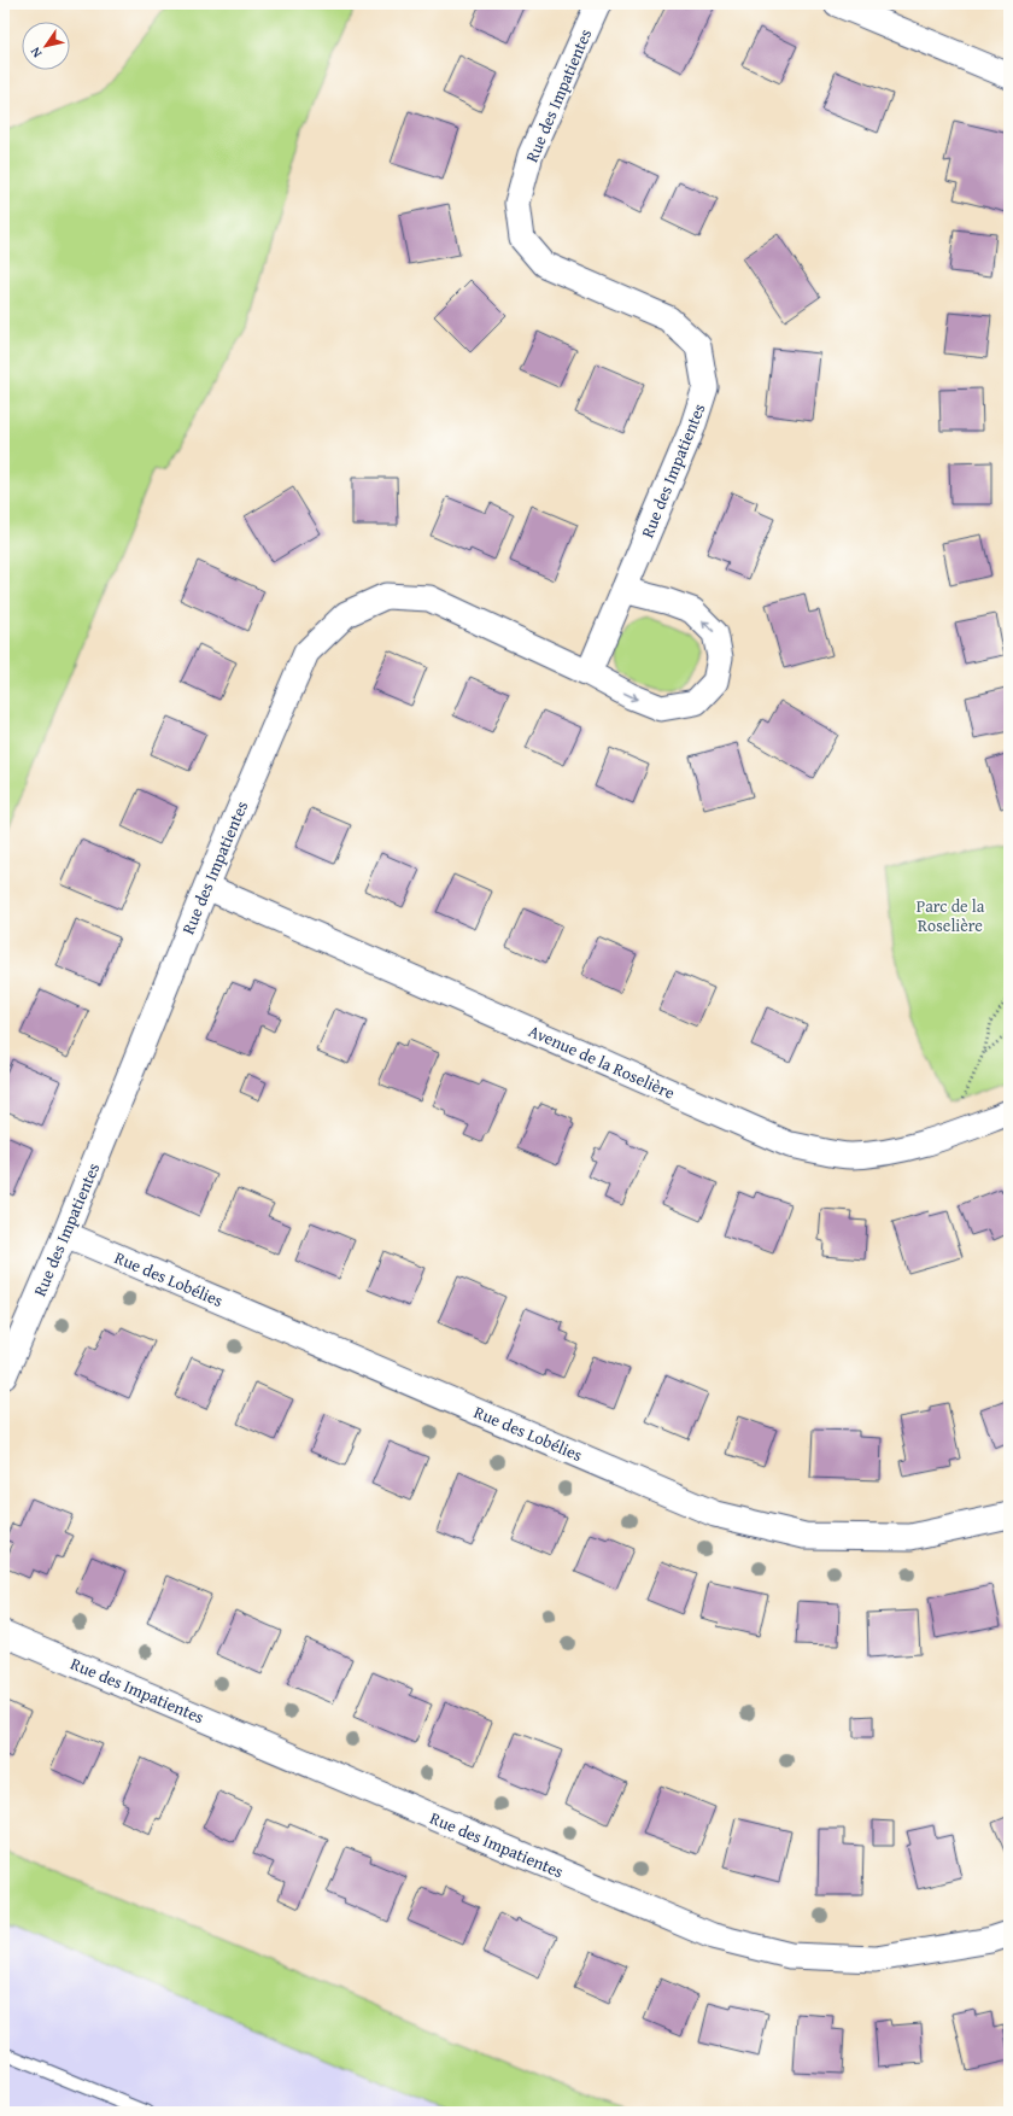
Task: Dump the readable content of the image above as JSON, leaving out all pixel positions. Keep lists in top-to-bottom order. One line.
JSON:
{"streets":{"street":["Rue des Impatientes","Avenue de la Roselière","Rue des Lobélies"]},"crossings":[["Rue des Impatientes","Avenue de la Roselière"],["Rue des Impatientes","Rue des Lobélies"]],"parks":["Parc de la Roselière"],"north":"bottom left"}
